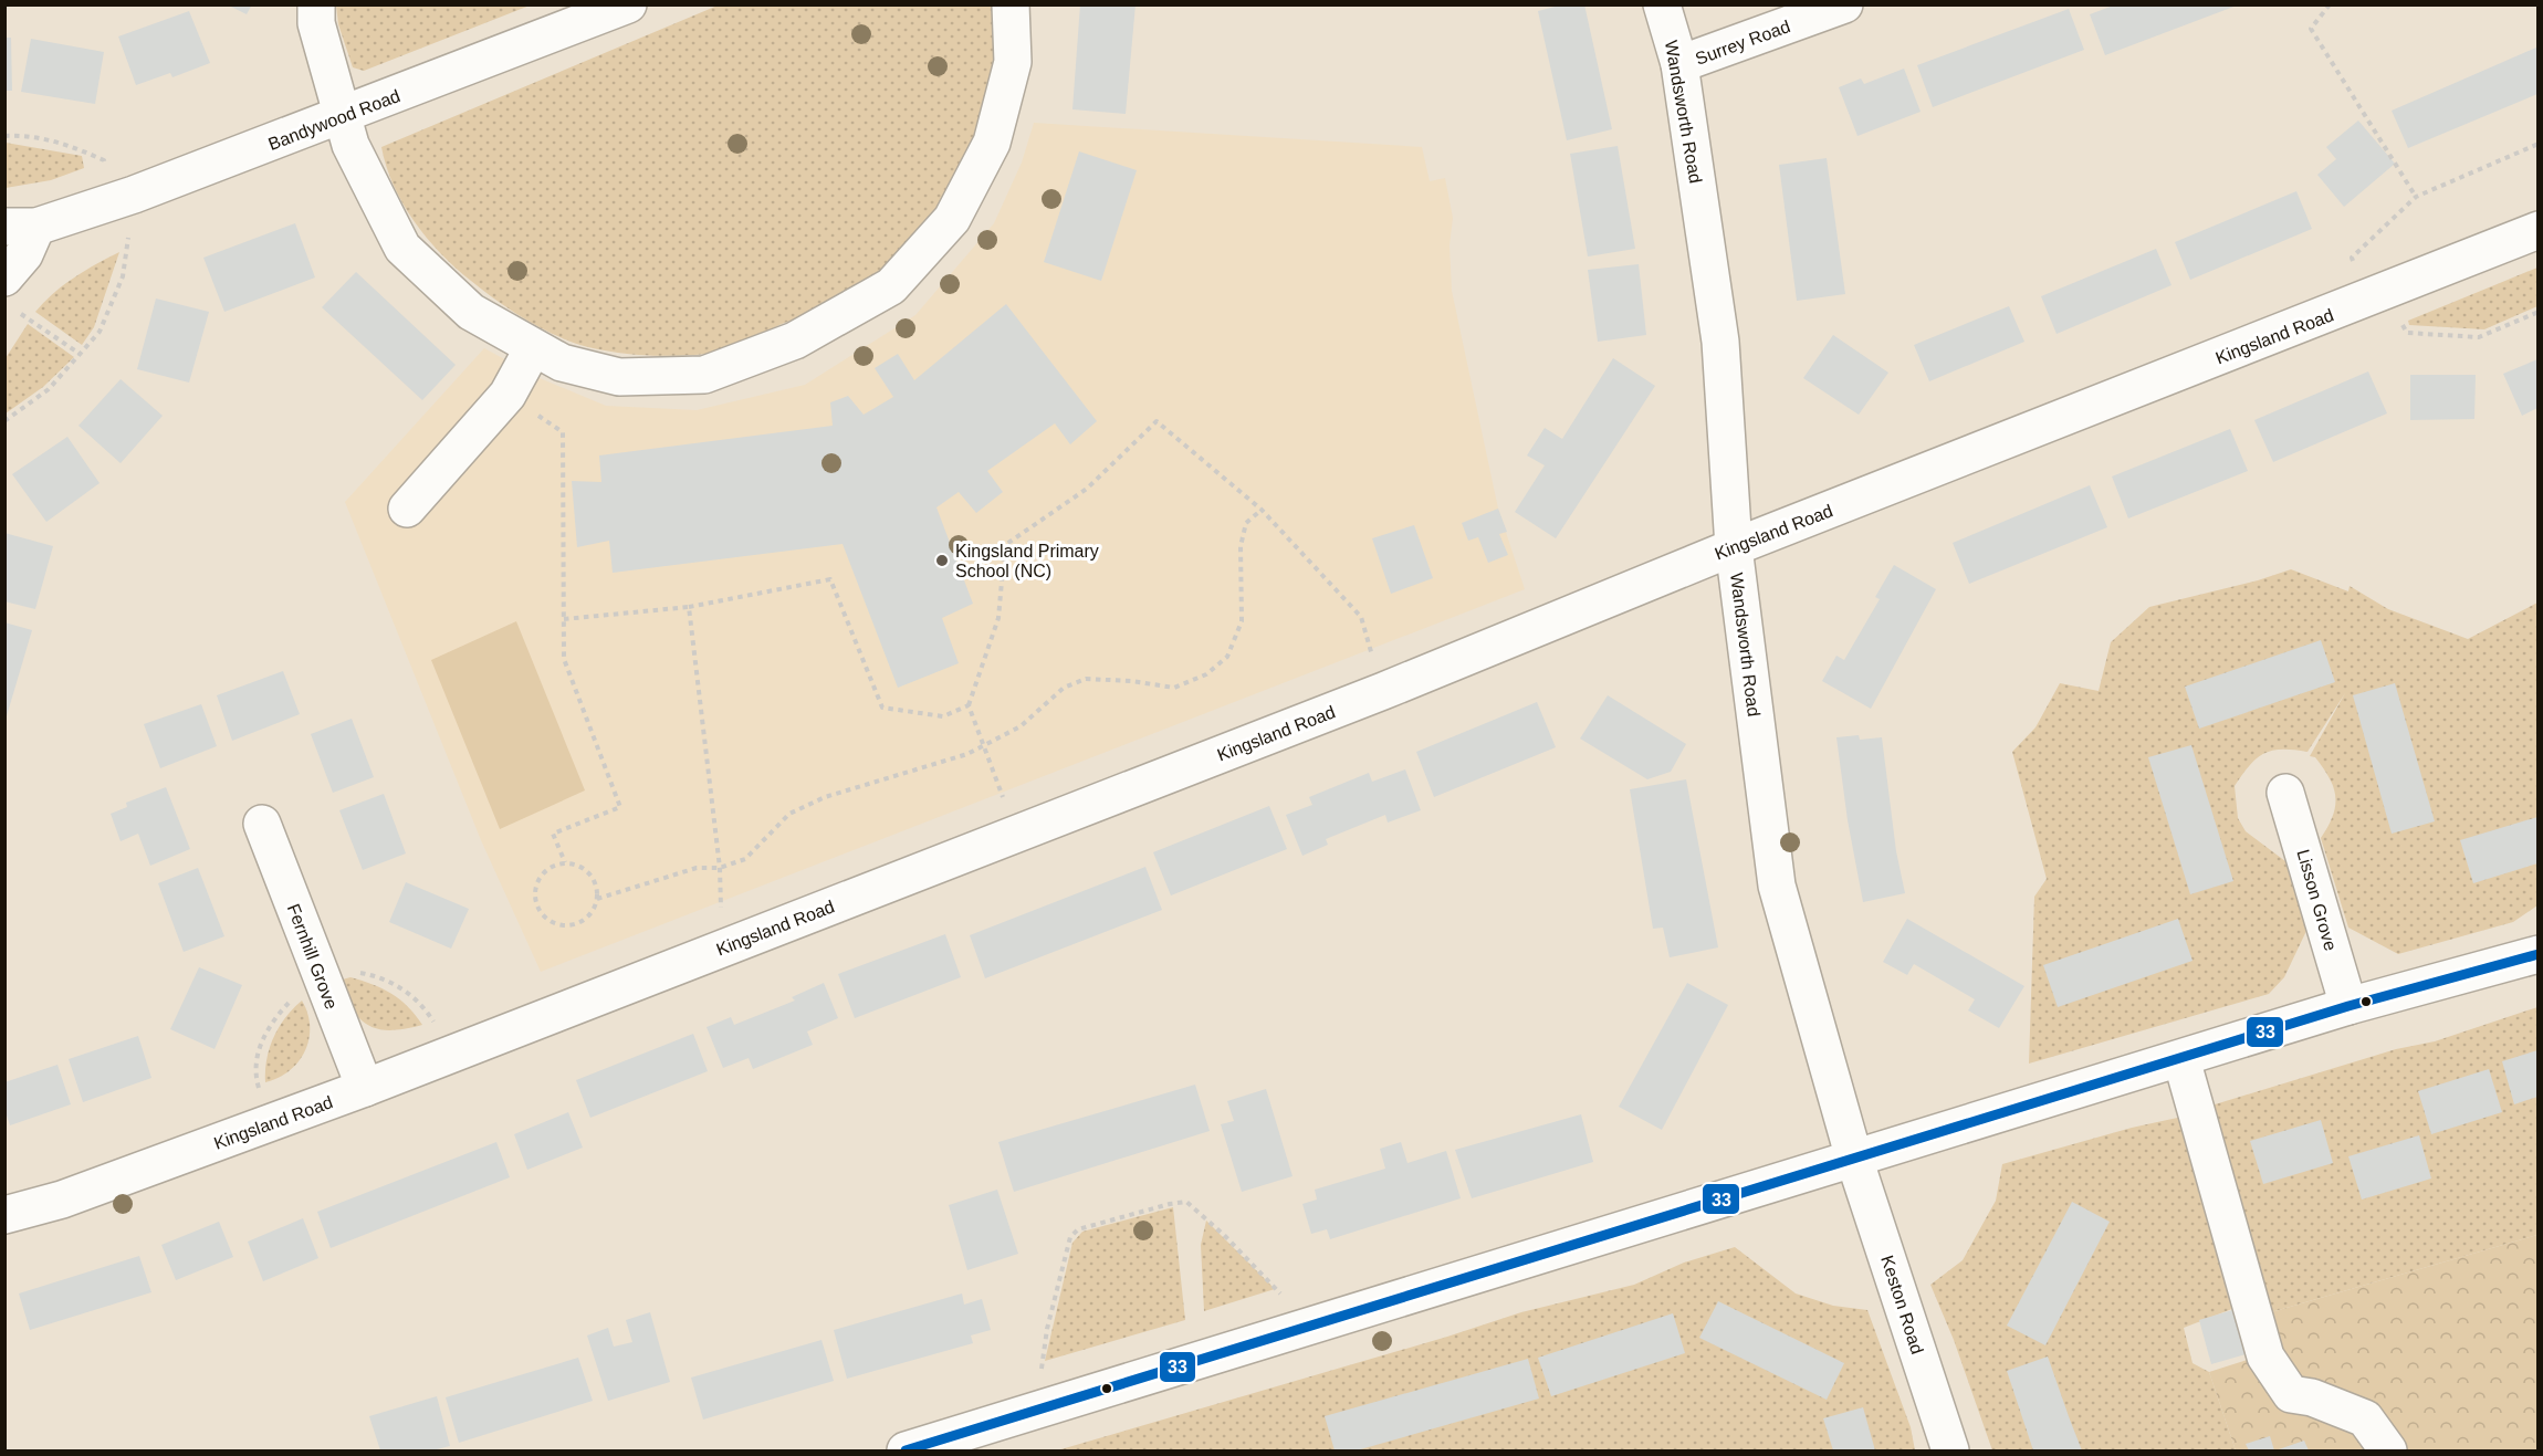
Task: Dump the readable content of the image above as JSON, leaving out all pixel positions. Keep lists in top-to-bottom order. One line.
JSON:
{"streets":{"street":["Surrey Road","Wandsworth Road","Bandywood Road","Kingsland Road","Lisson Grove","Fernhill Grove","Keston Road"]},"crossings":[["Surrey Road","Wandsworth Road"],["Wandsworth Road","Kingsland Road"],["Wandsworth Road","Keston Road"],["Kingsland Road","Fernhill Grove"]],"places":["Kingsland Primary School (NC)"],"lines":["transit line 33"]}
